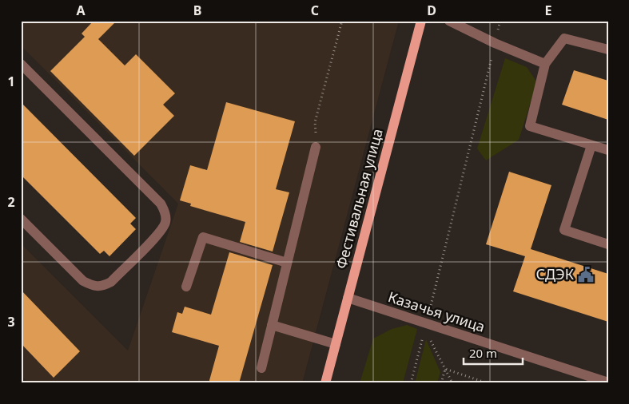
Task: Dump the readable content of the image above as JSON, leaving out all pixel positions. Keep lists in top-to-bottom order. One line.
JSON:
{"streets":{"main road":["Фестивальная улица"],"street":["Казачья улица"]},"crossings":[["Фестивальная улица","Казачья улица"]],"places":{"public building":["СДЭК"]},"scale_bar":"20 m","grid":{"columns":["A","B","C","D","E"],"rows":["1","2","3"]}}
